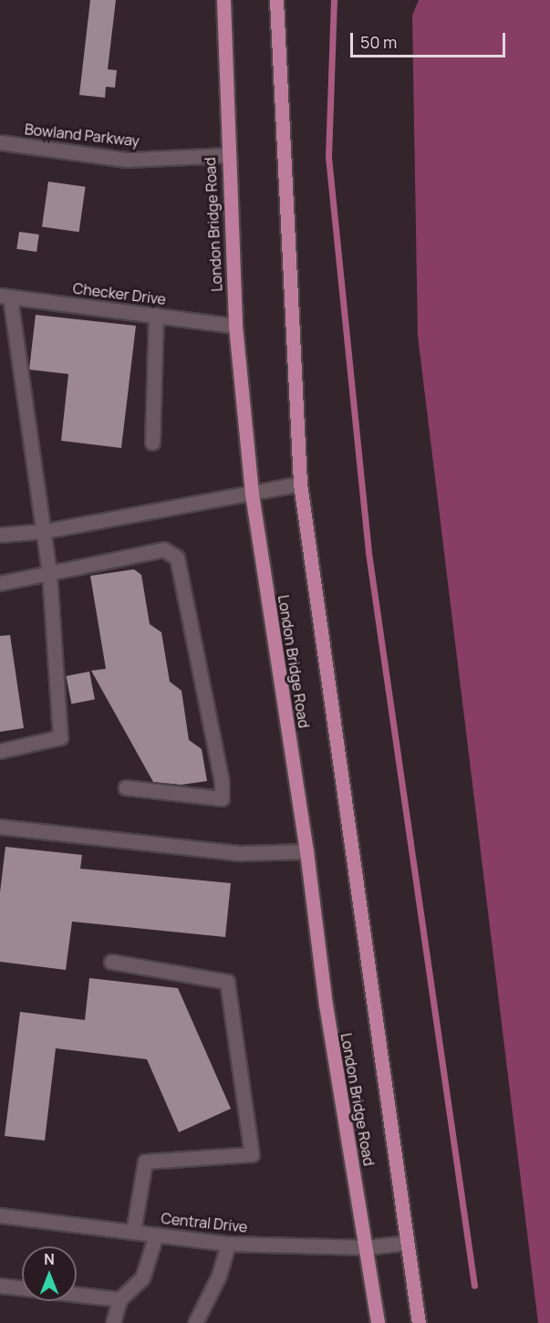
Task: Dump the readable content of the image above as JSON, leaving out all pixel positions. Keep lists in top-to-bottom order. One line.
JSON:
{"streets":{"main road":["London Bridge Road"],"street":["Bowland Parkway","Checker Drive","Central Drive"]},"crossings":[["Bowland Parkway","London Bridge Road"],["London Bridge Road","Checker Drive"],["London Bridge Road","Central Drive"]],"scale_bar":"50 m","north":"top"}
